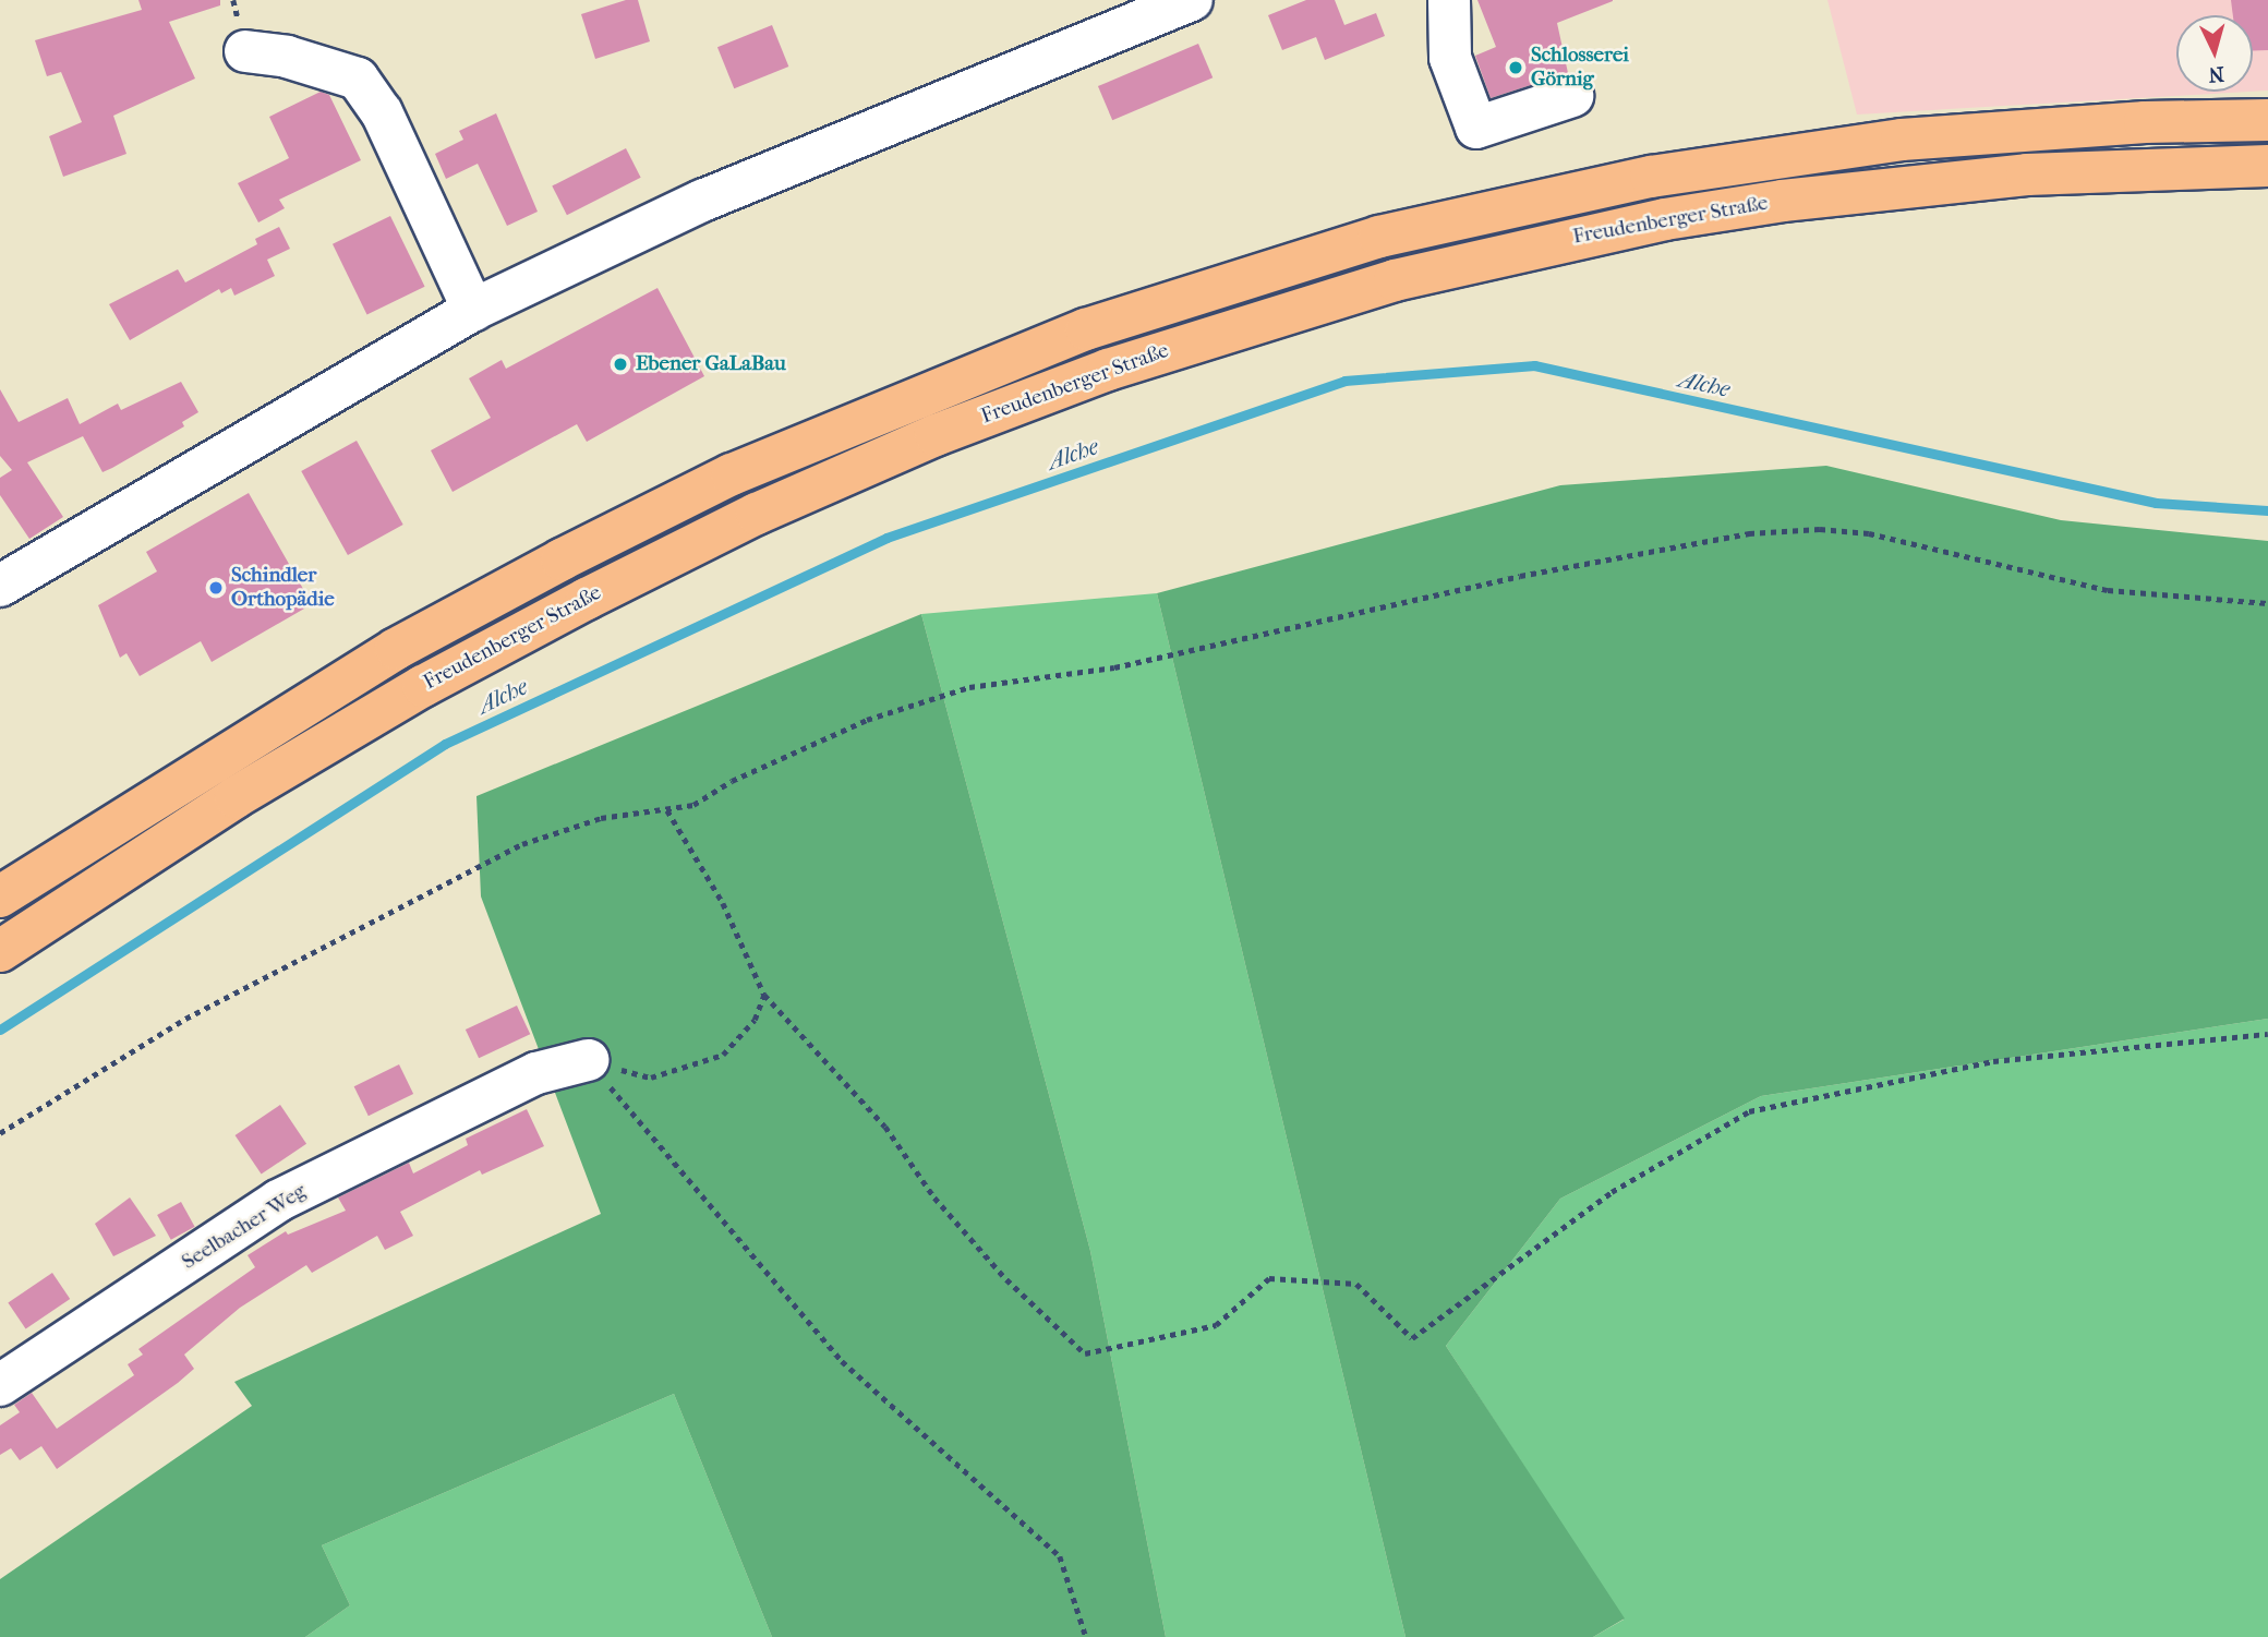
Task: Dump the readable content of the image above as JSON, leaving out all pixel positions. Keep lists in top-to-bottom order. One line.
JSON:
{"streets":{"main road":["Freudenberger Straße"],"street":["Seelbacher Weg"]},"water":["Alche"],"places":["Schlosserei Görnig","Ebener GaLaBau","Schindler Orthopädie"],"north":"bottom"}
